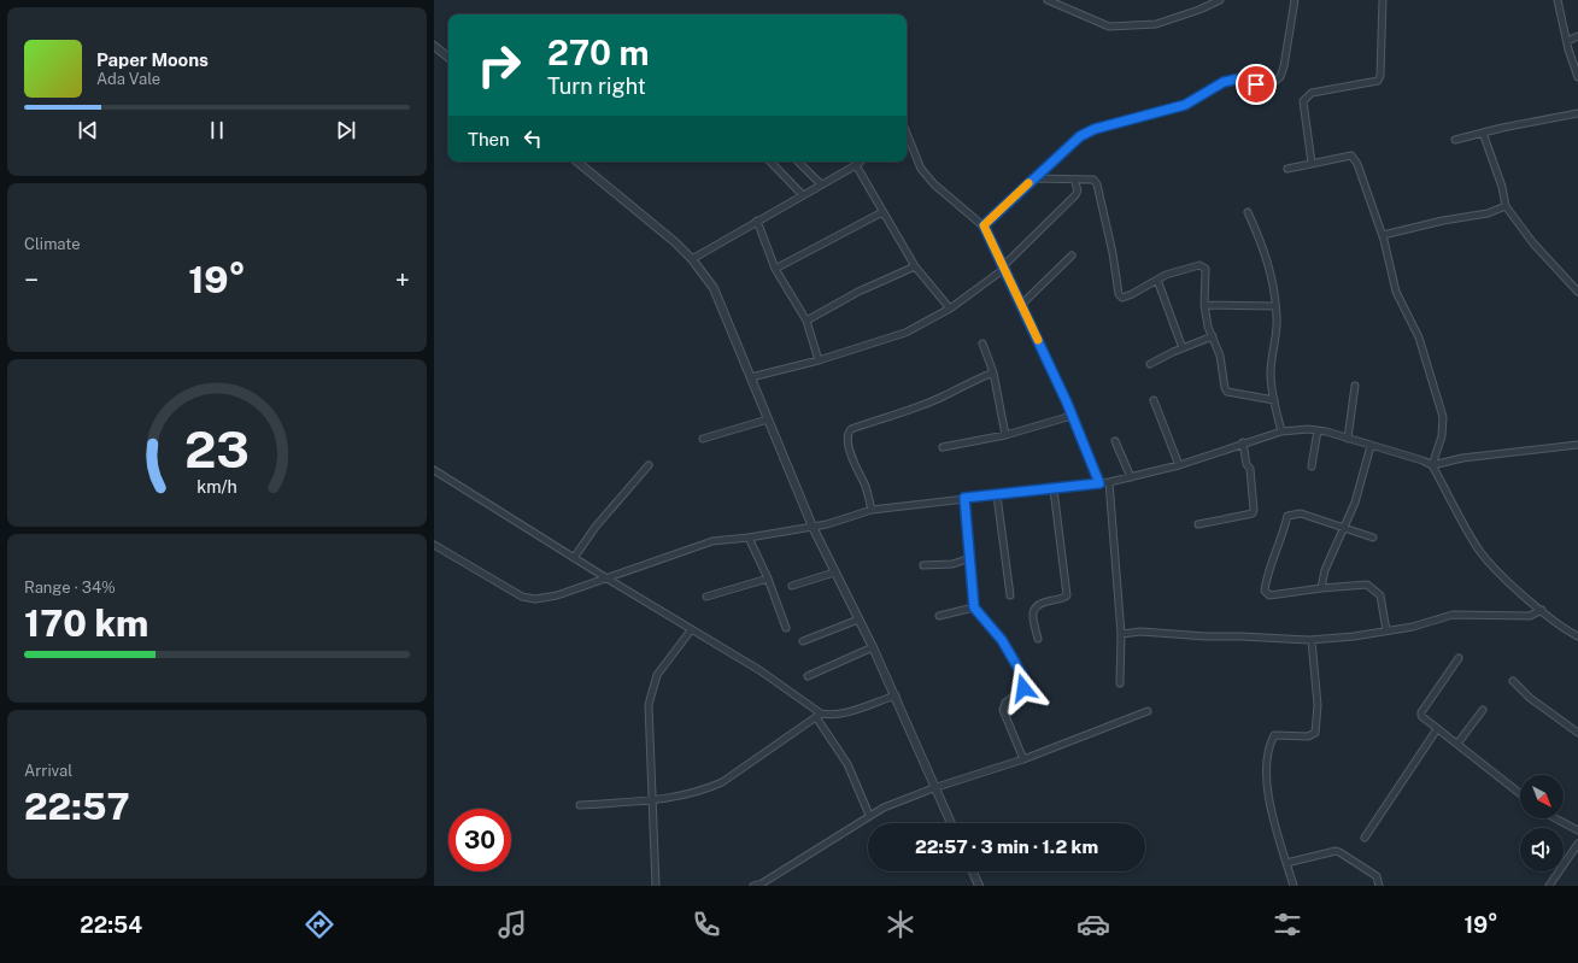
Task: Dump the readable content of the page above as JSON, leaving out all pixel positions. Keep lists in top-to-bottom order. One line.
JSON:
{"north":"bottom right","page":{"turn":["270 m","Turn right"],"song":["Paper Moons","Ada Vale"],"then":"Then","tile":["Climate",["Range · 34%","170 km"],["Arrival","22:57"]],"heat":["−","19°","+"],"limit":"30","trip":"22:57 · 3 min · 1.2 km","tabs":["22:54","19°"],"gauge":["23","km/h"]}}
